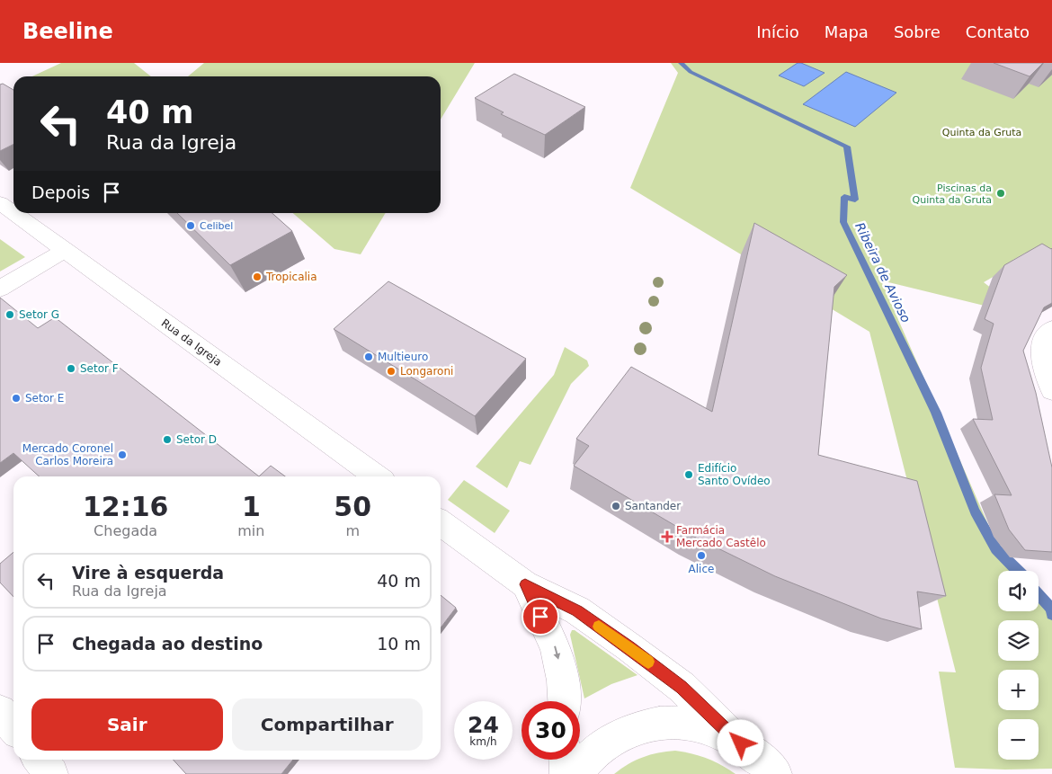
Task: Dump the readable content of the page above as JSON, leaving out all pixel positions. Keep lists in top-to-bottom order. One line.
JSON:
{"streets":{"street":["Rua da Igreja"]},"water":["Ribeira de Avioso"],"parks":["Quinta da Gruta"],"places":{"other":["Piscinas da Quinta da Gruta","Celibel","Tropicalia","Setor G","Multieuro","Setor F","Longaroni","Setor E","Setor D","Mercado Coronel Carlos Moreira","Edifício Santo Ovídeo","Santander","Alice"],"health":["Farmácia Mercado Castêlo"]},"page":{"header":"Beeline","nav":["Início","Mapa","Sobre","Contato"],"turn":["40 m","Rua da Igreja"],"then":"Depois","eta":["12:16","Chegada","1","min","50","m"],"list":[{"name":"Vire à esquerda","note":"Rua da Igreja","value":"40 m"},{"name":"Chegada ao destino","value":"10 m"}],"map_buttons":["+","−"],"buttons":["Sair","Compartilhar"],"speed":"24 km/h","limit":"30"}}
